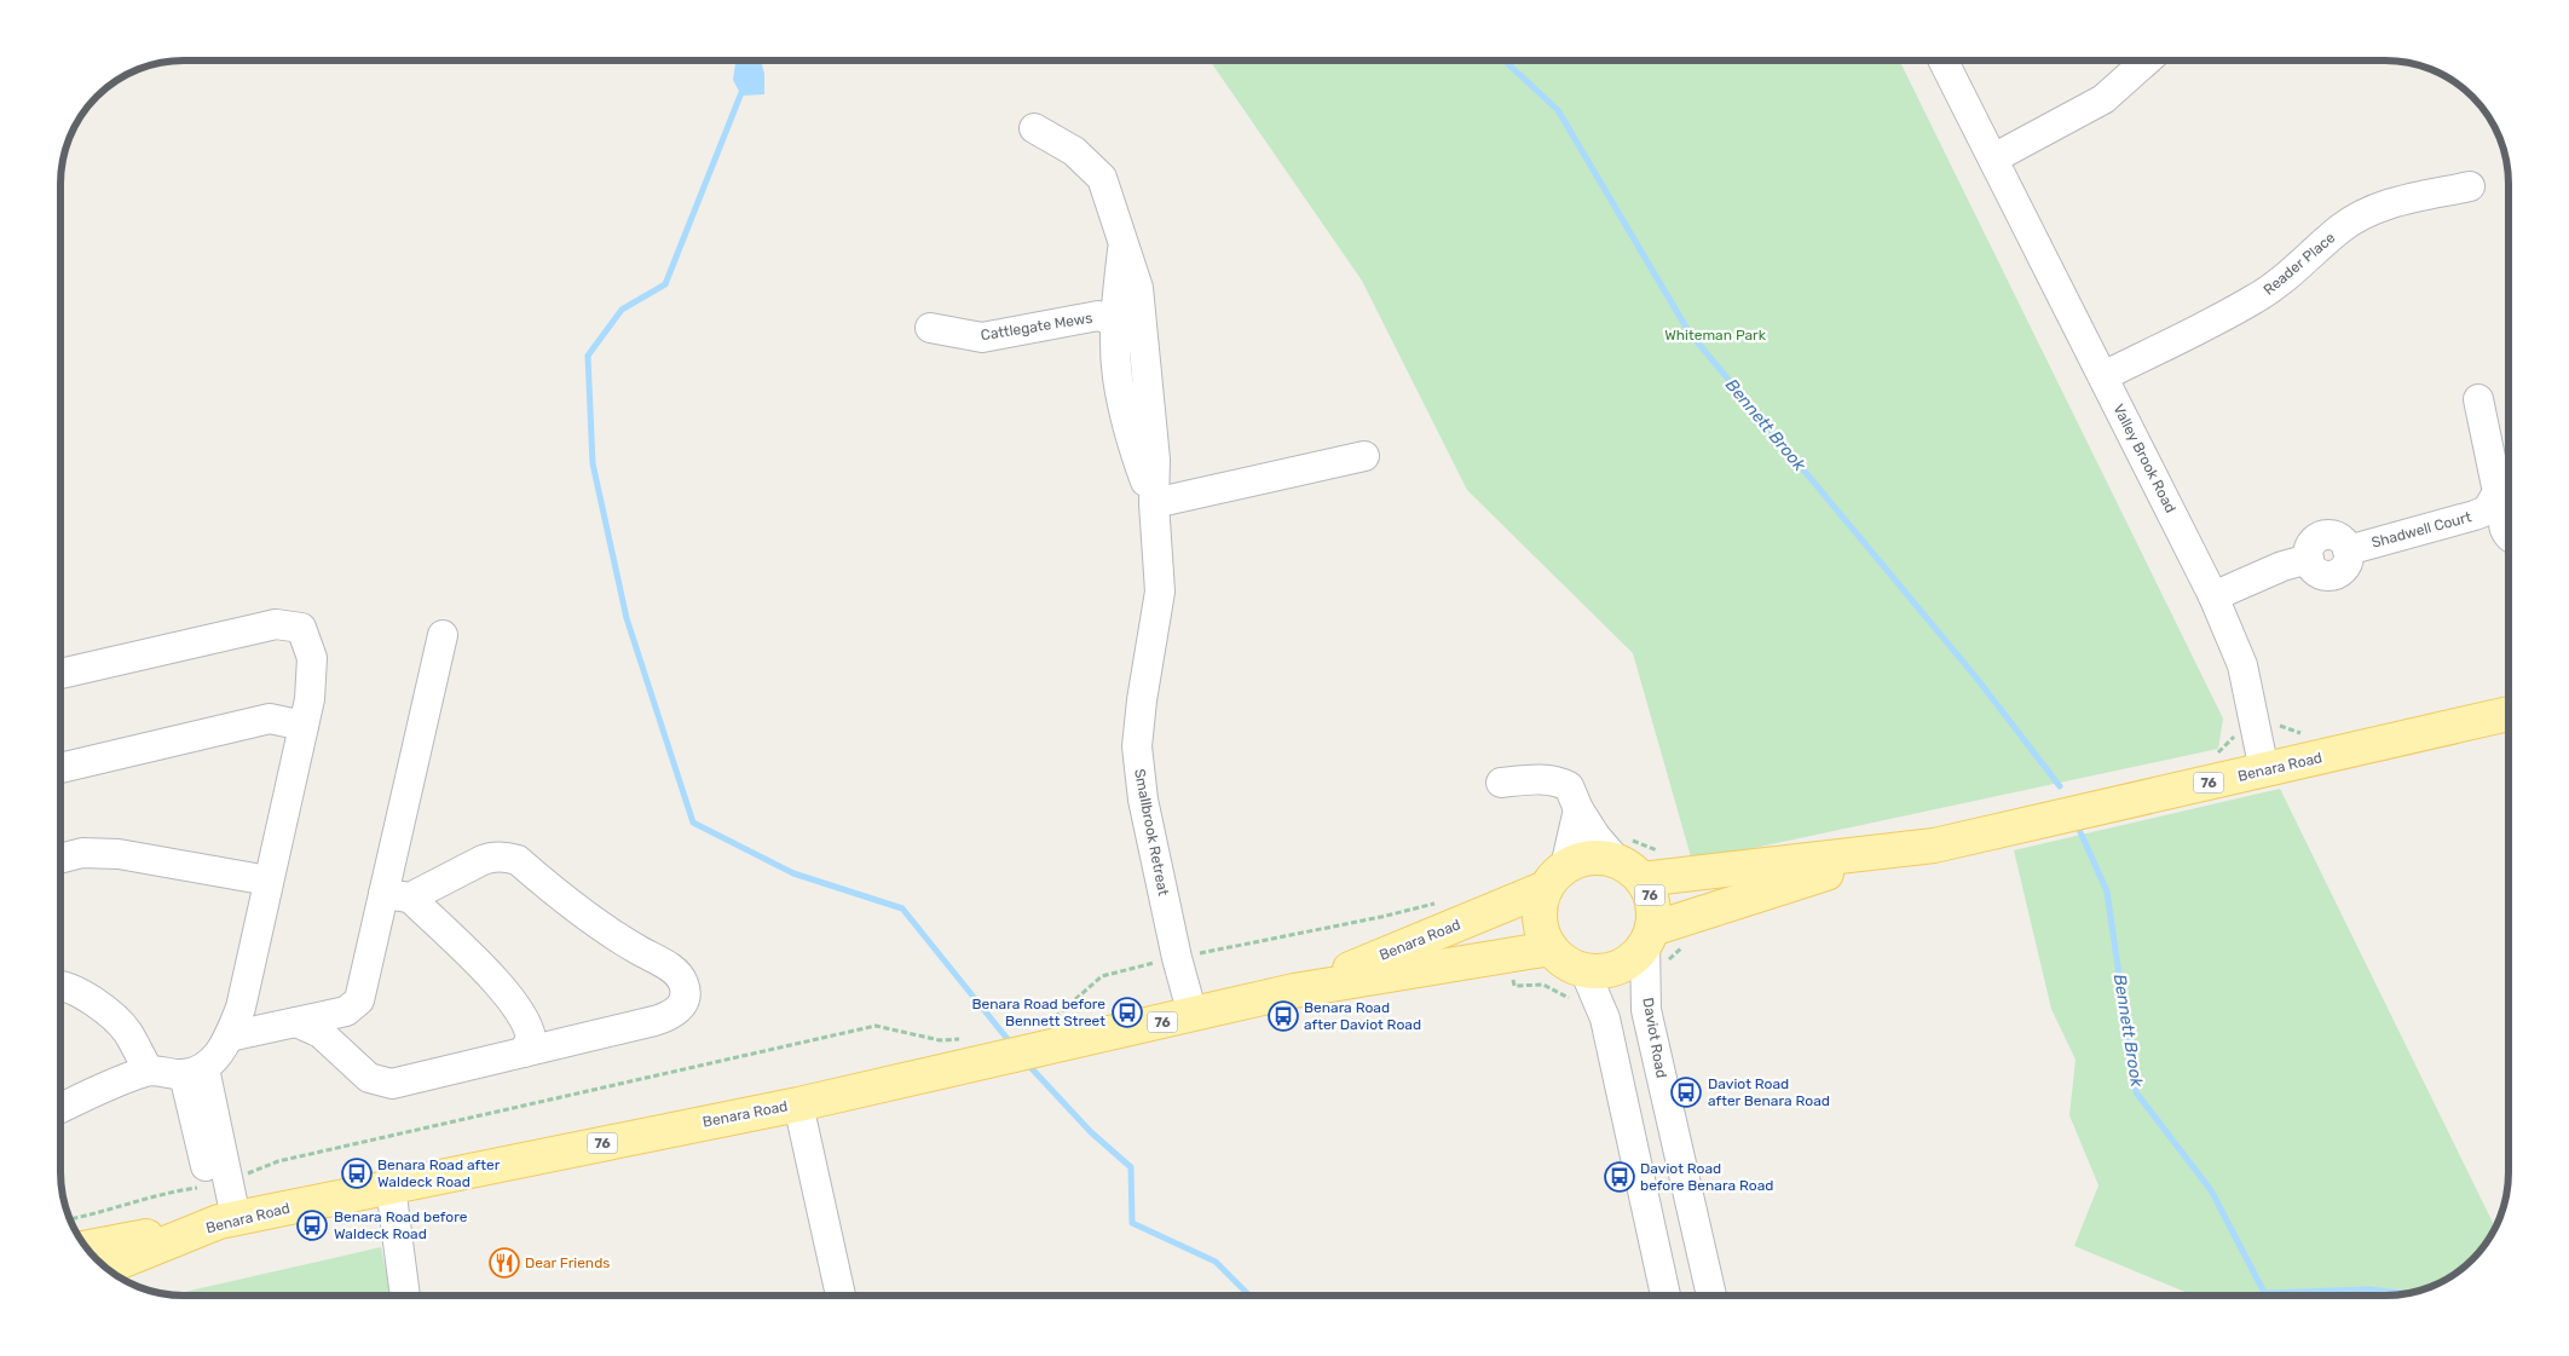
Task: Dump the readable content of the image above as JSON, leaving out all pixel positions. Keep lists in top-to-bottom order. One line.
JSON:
{"streets":{"main road":["Benara Road","76"],"street":["Reader Place","Cattlegate Mews","Valley Brook Road","Shadwell Court","Smallbrook Retreat","Daviot Road"]},"crossings":[["Reader Place","Valley Brook Road"],["Cattlegate Mews","Smallbrook Retreat"],["Valley Brook Road","Shadwell Court"],["Valley Brook Road","Benara Road"],["Benara Road","76"],["Benara Road","Smallbrook Retreat"],["Benara Road","Daviot Road"],["76","Daviot Road"]],"water":["Bennett Brook"],"parks":["Whiteman Park"],"places":{"bus stop":["Benara Road before Bennett Street","Benara Road after Daviot Road","Daviot Road after Benara Road","Benara Road after Waldeck Road","Daviot Road before Benara Road","Benara Road before Waldeck Road"],"restaurant":["Dear Friends"]}}
